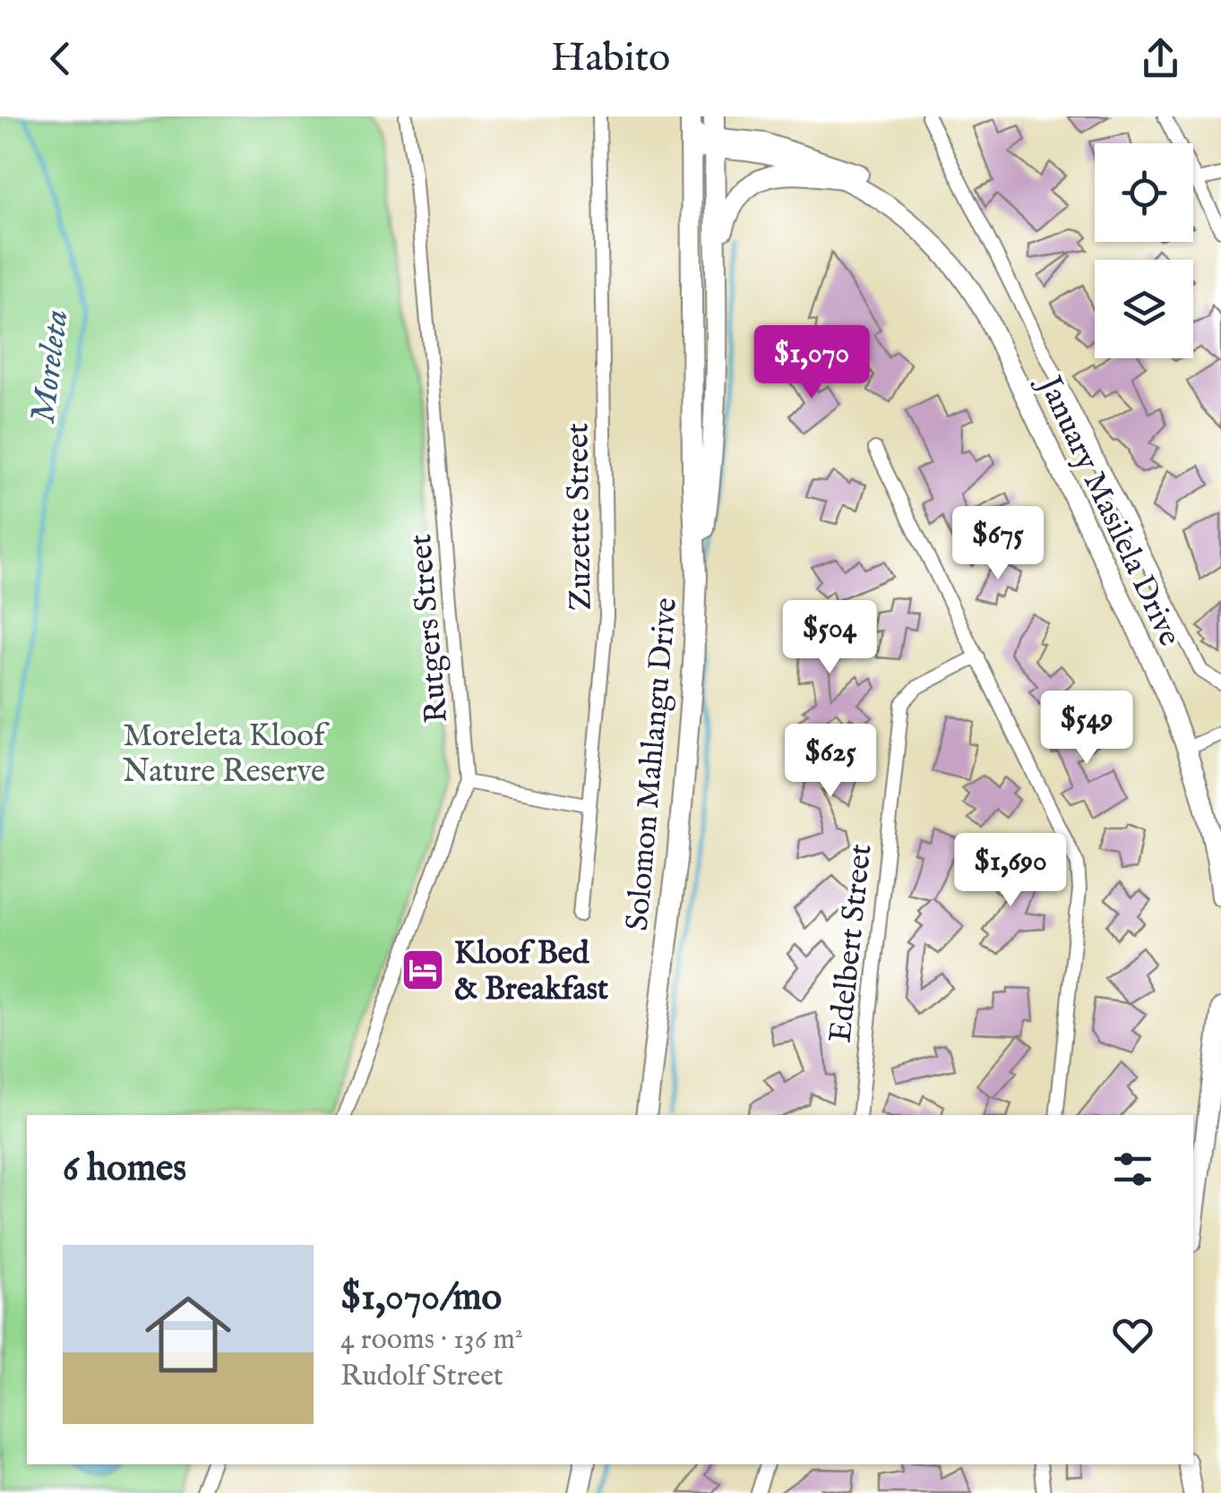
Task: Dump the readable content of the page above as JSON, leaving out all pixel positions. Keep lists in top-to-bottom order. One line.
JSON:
{"streets":{"main road":["January Masilela Drive","Solomon Mahlangu Drive"],"street":["Zuzette Street","Rutgers Street","Edelbert Street"]},"crossings":[["January Masilela Drive","Solomon Mahlangu Drive"]],"water":["Moreleta"],"parks":["Moreleta Kloof Nature Reserve"],"places":{"hotel":["Kloof Bed & Breakfast"]},"page":{"header":"Habito","price":["$1,070","$675","$504","$549","$625","$1,690"],"heading":"6 homes","list":[{"name":"$1,070/mo","note":"4 rooms · 136 m² · Rudolf Street"}]}}
